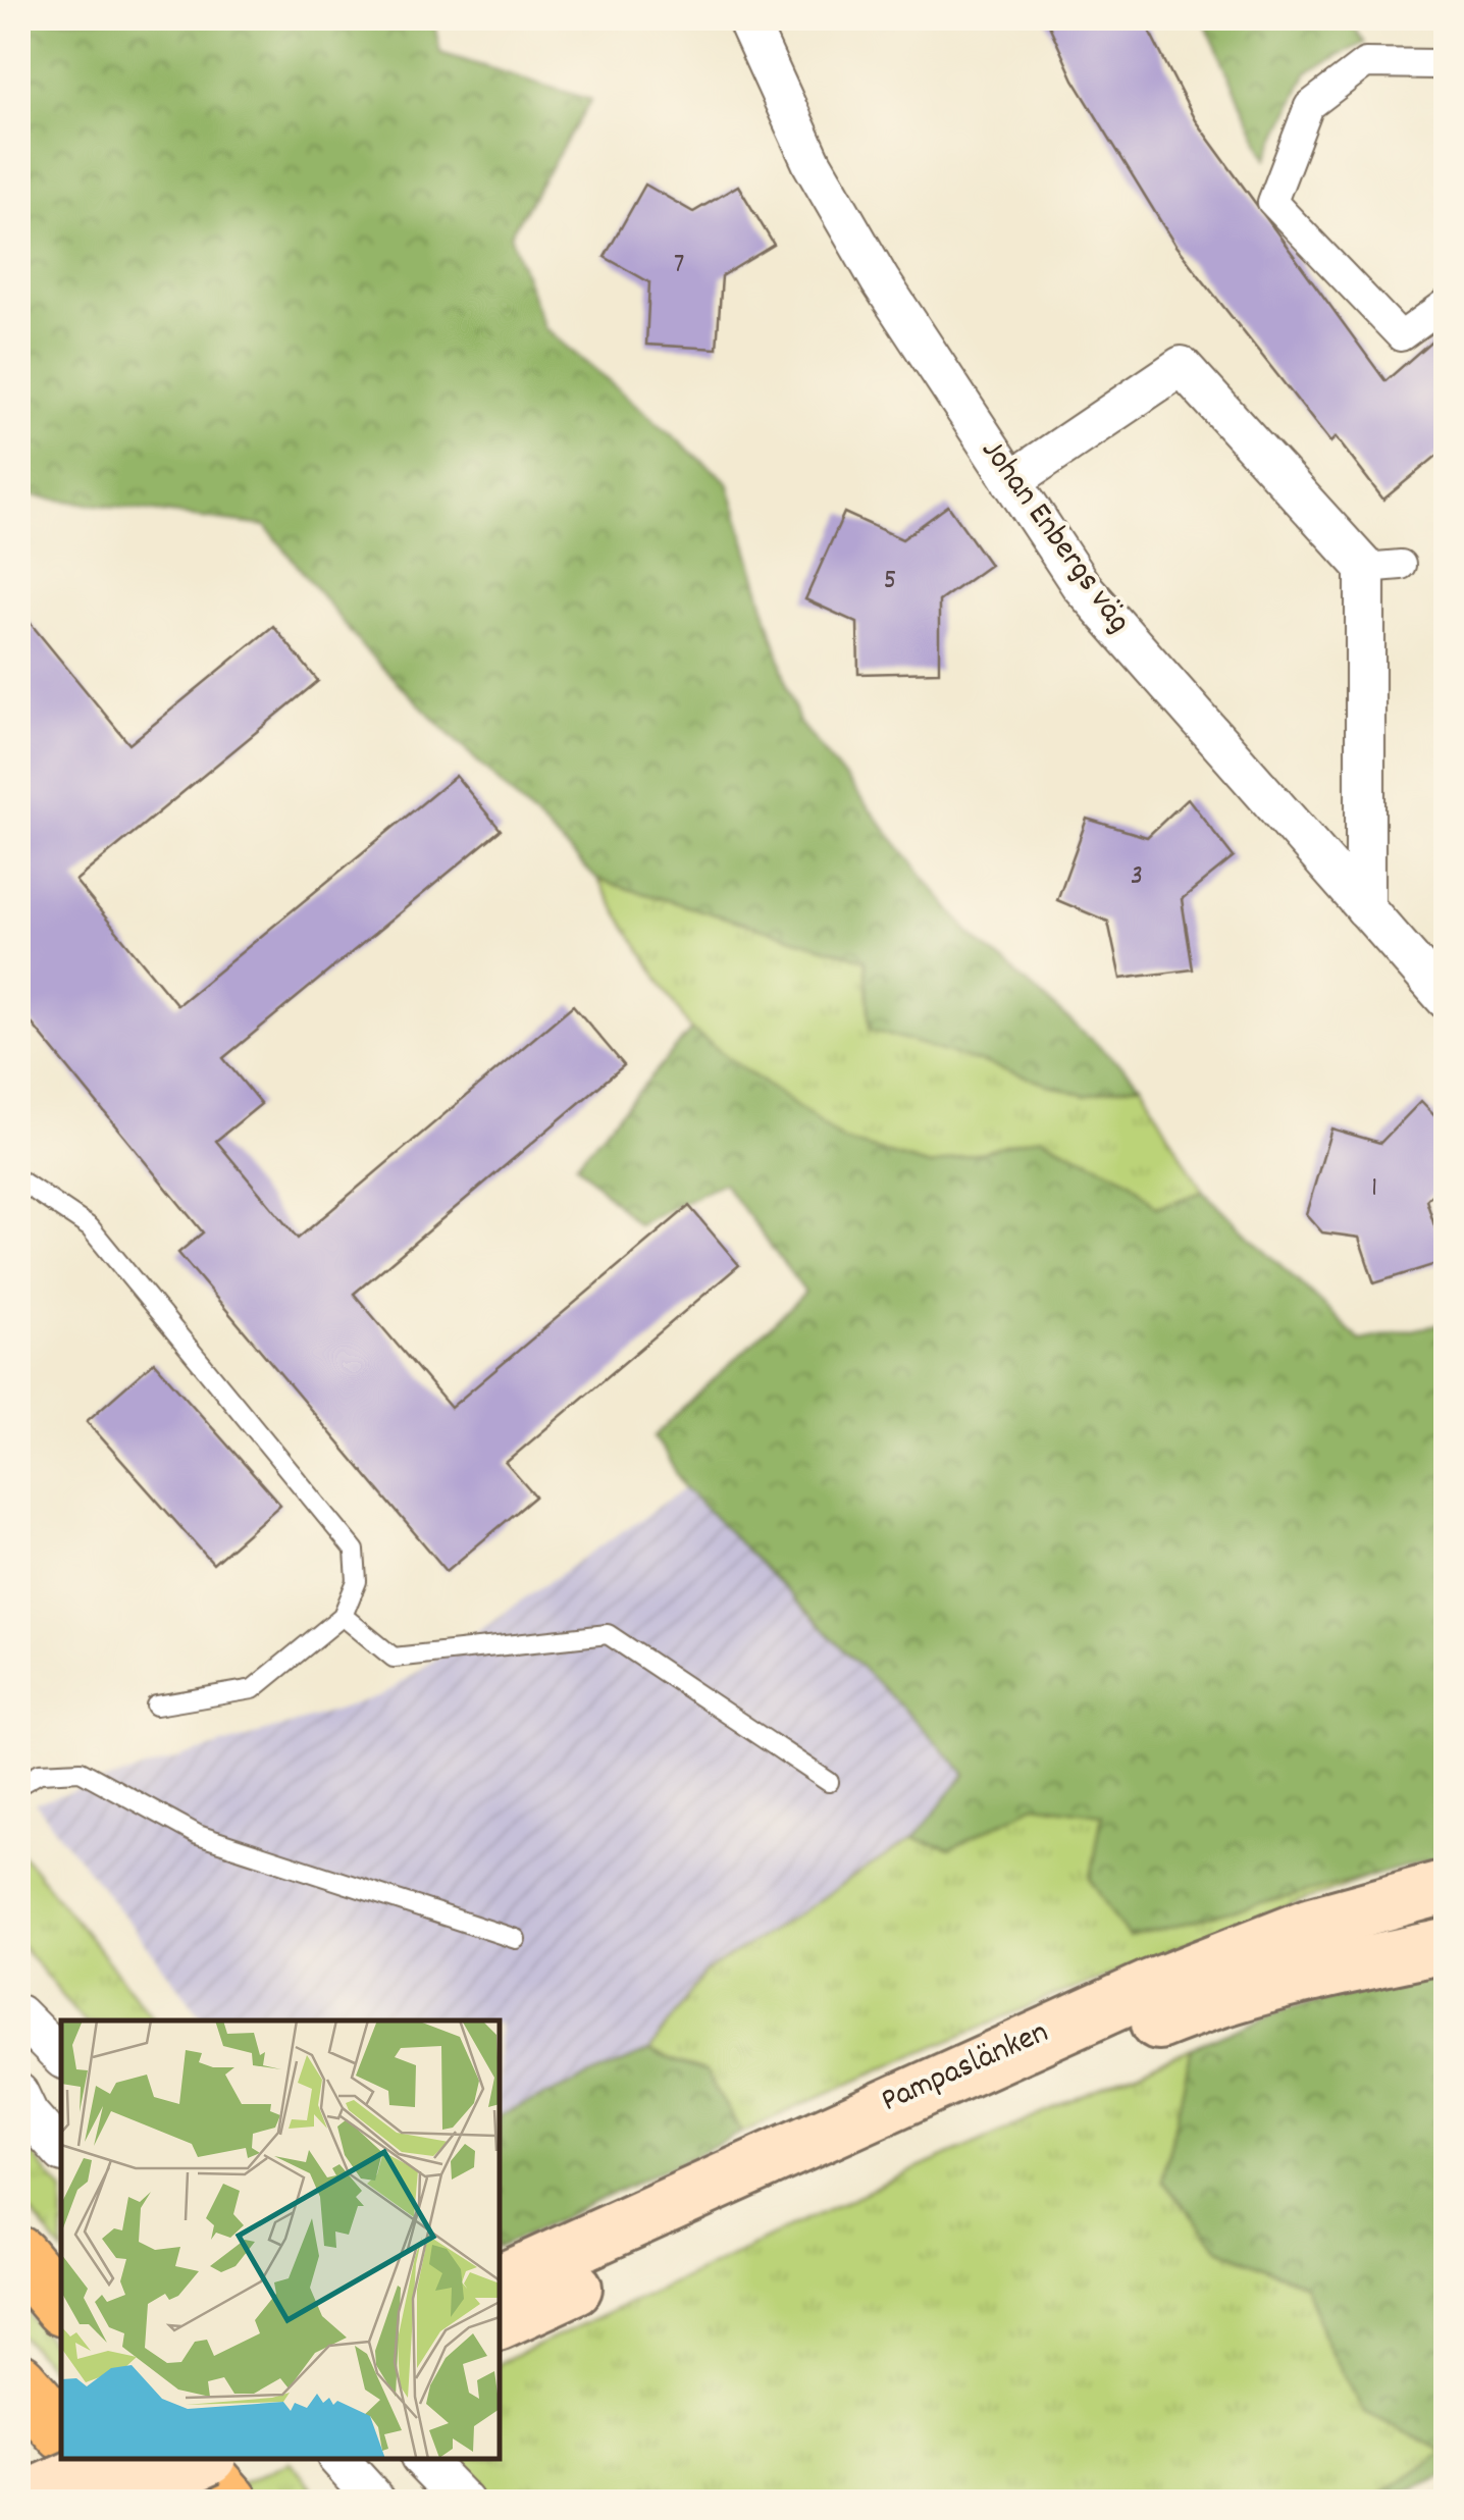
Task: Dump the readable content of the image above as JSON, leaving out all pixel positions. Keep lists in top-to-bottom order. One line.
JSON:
{"streets":{"main road":["Pampaslänken"],"street":["Johan Enbergs väg"]},"house_numbers":["7","5","3","1"]}
